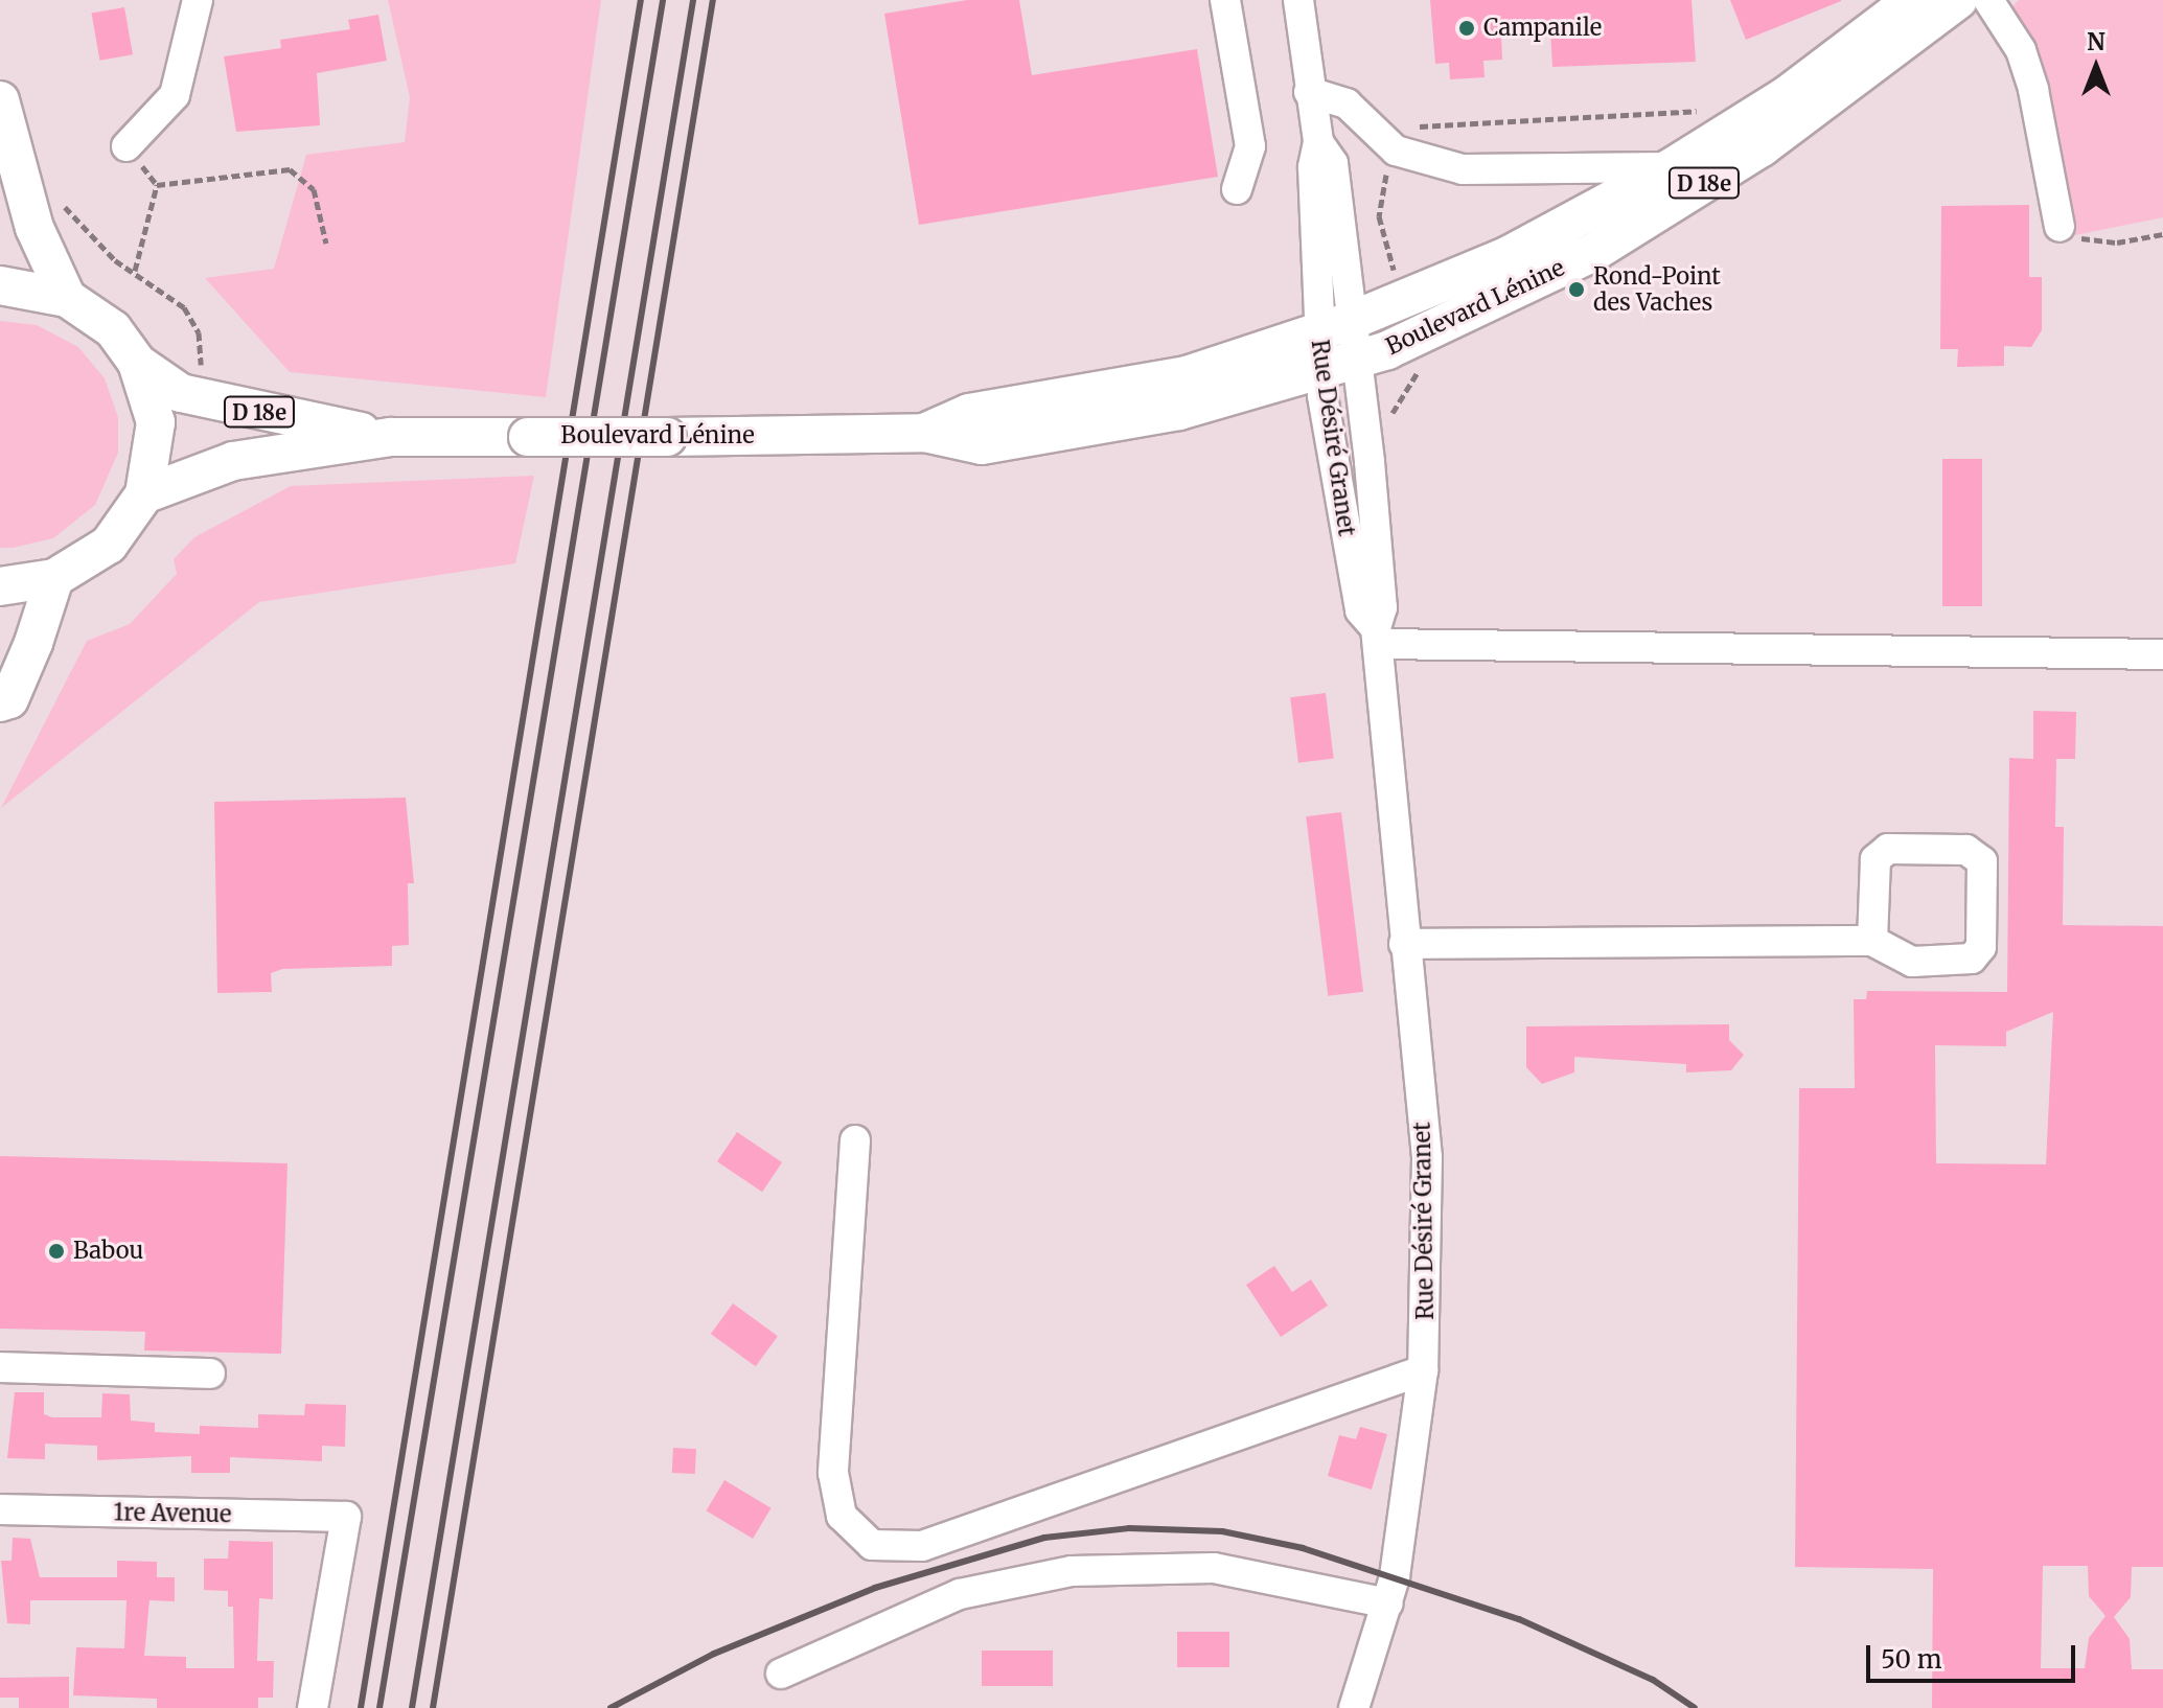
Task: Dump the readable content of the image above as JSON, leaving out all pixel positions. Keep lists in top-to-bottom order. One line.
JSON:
{"streets":{"main road":["D 18e","Boulevard Lénine"],"street":["Rue Désiré Granet","1re Avenue"]},"crossings":[["Boulevard Lénine","Rue Désiré Granet"]],"places":["Campanile","Rond-Point des Vaches","Babou"],"scale_bar":"50 m","north":"top"}
